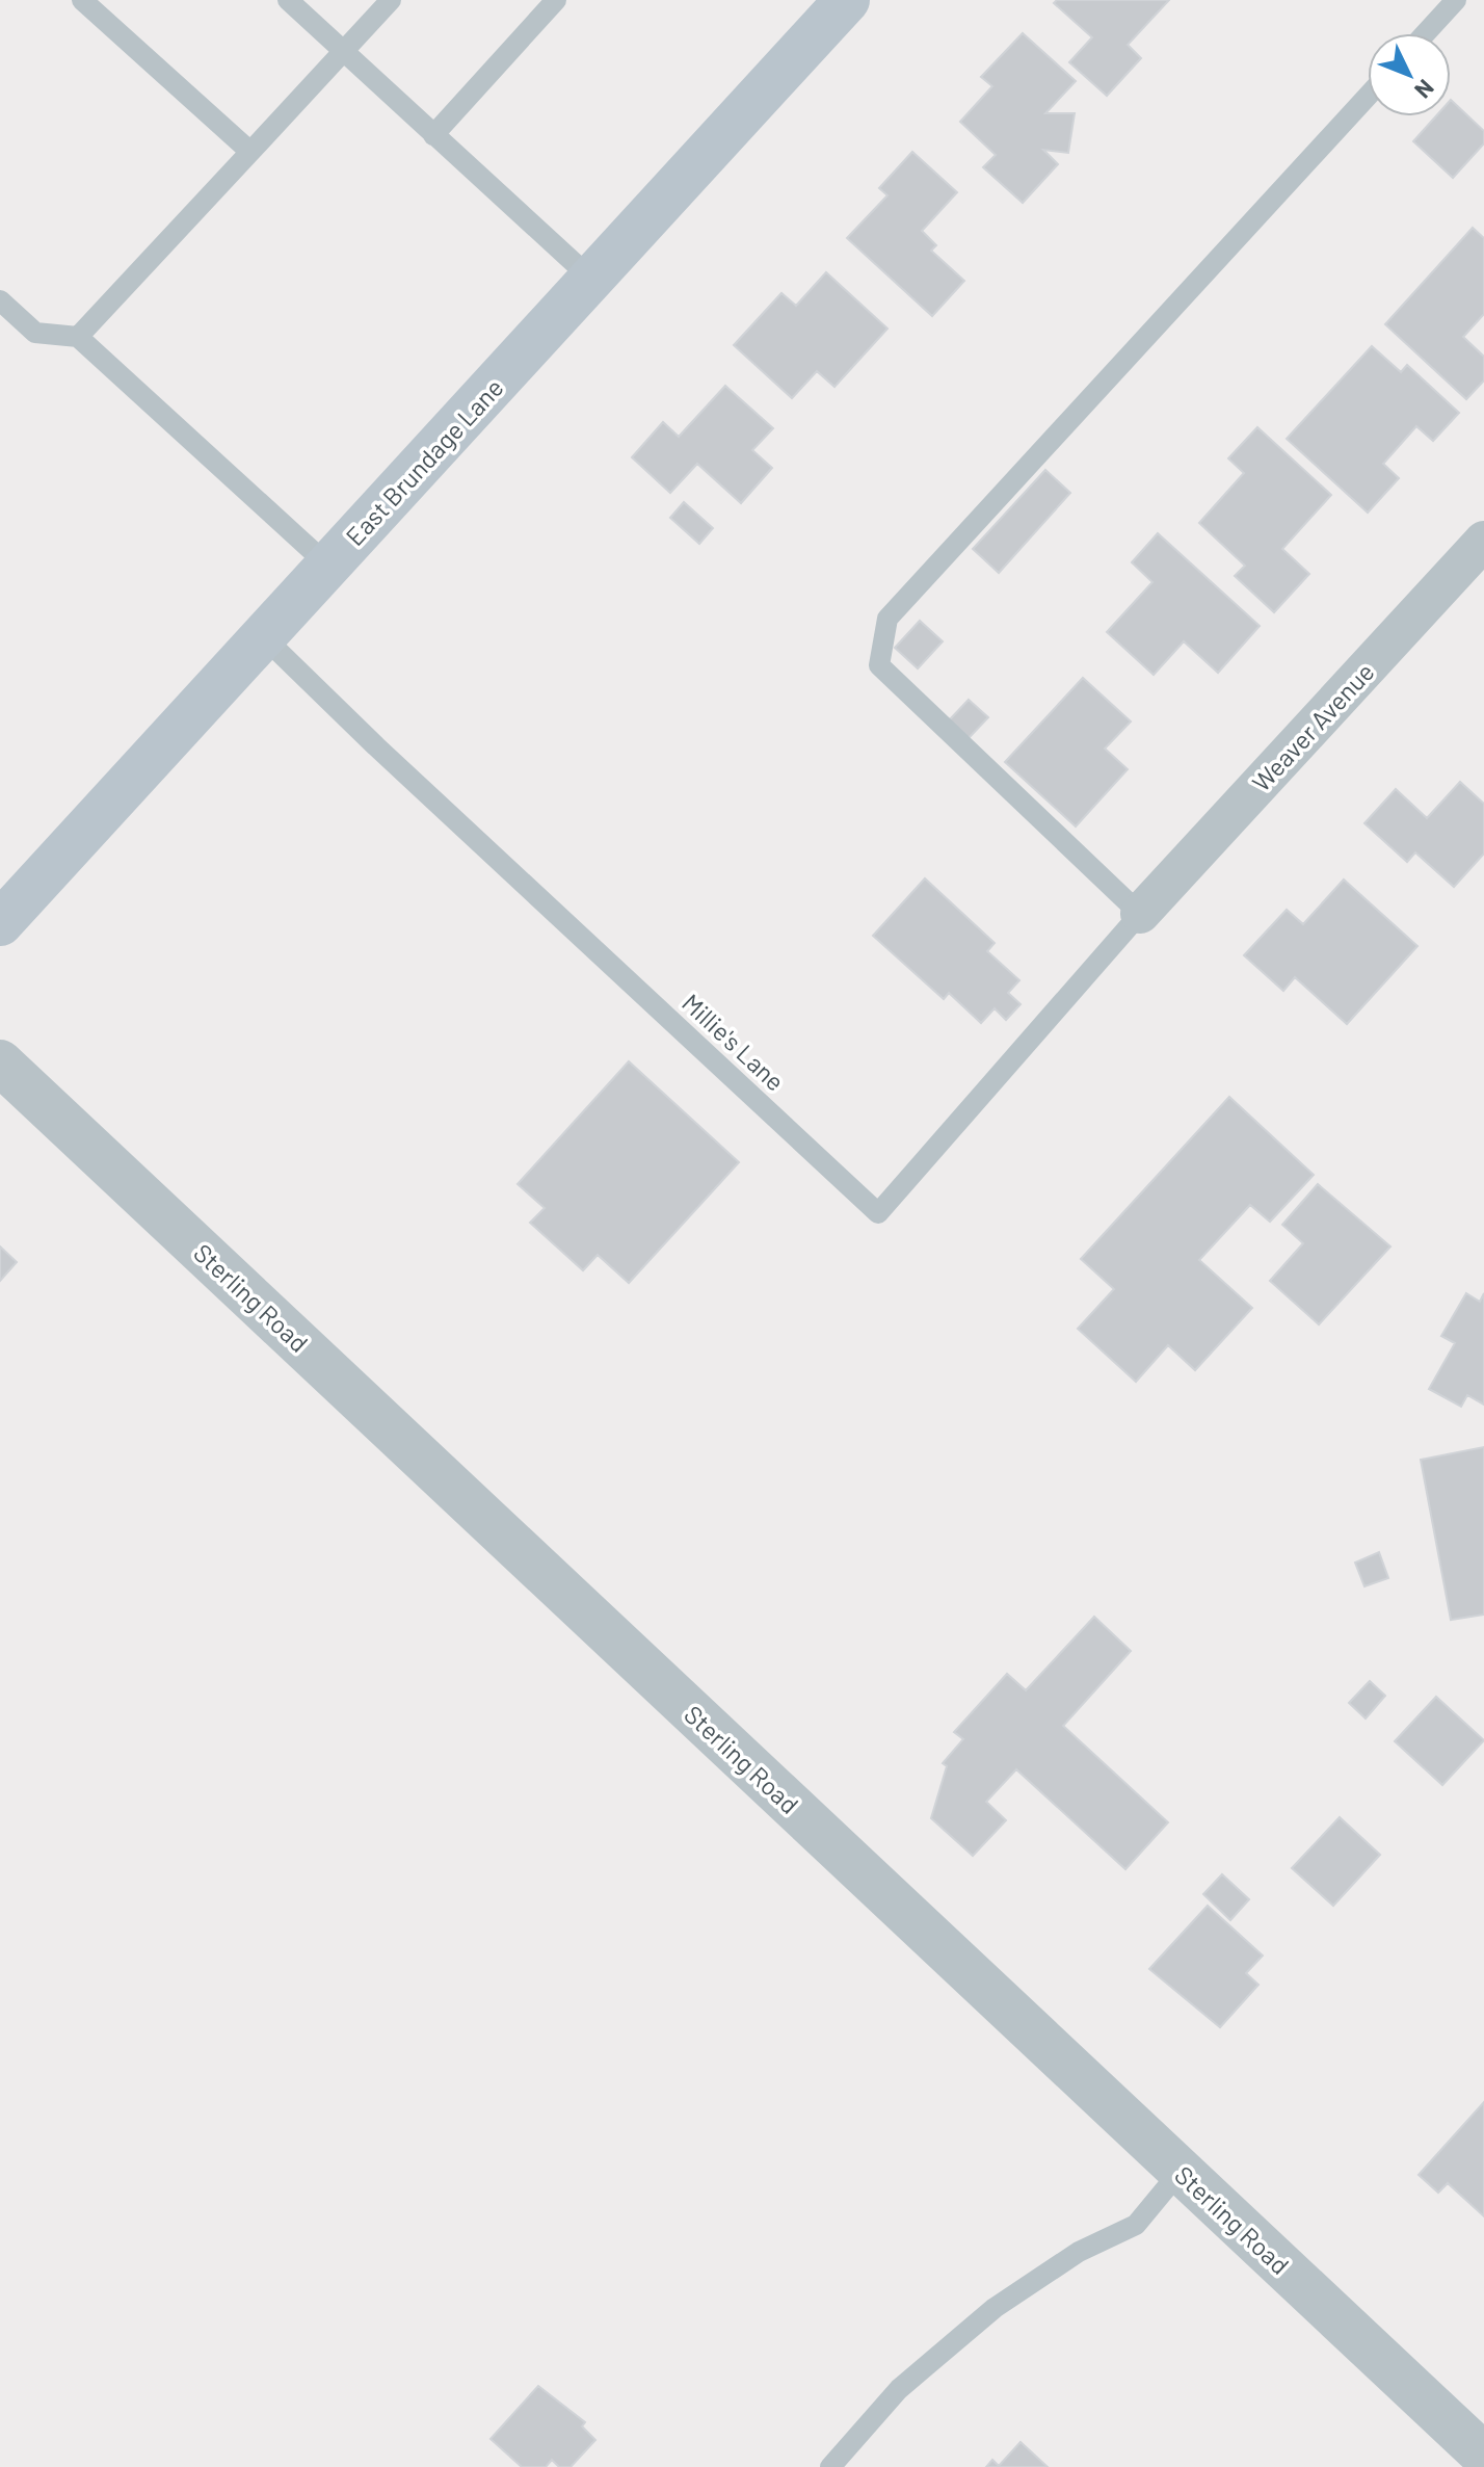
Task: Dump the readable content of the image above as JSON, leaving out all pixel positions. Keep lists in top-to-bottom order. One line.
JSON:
{"streets":{"main road":["East Brundage Lane"],"street":["Weaver Avenue","Sterling Road"],"lane":["Millie's Lane"]},"crossings":[["East Brundage Lane","Millie's Lane"],["Weaver Avenue","Millie's Lane"]],"north":"bottom right"}
